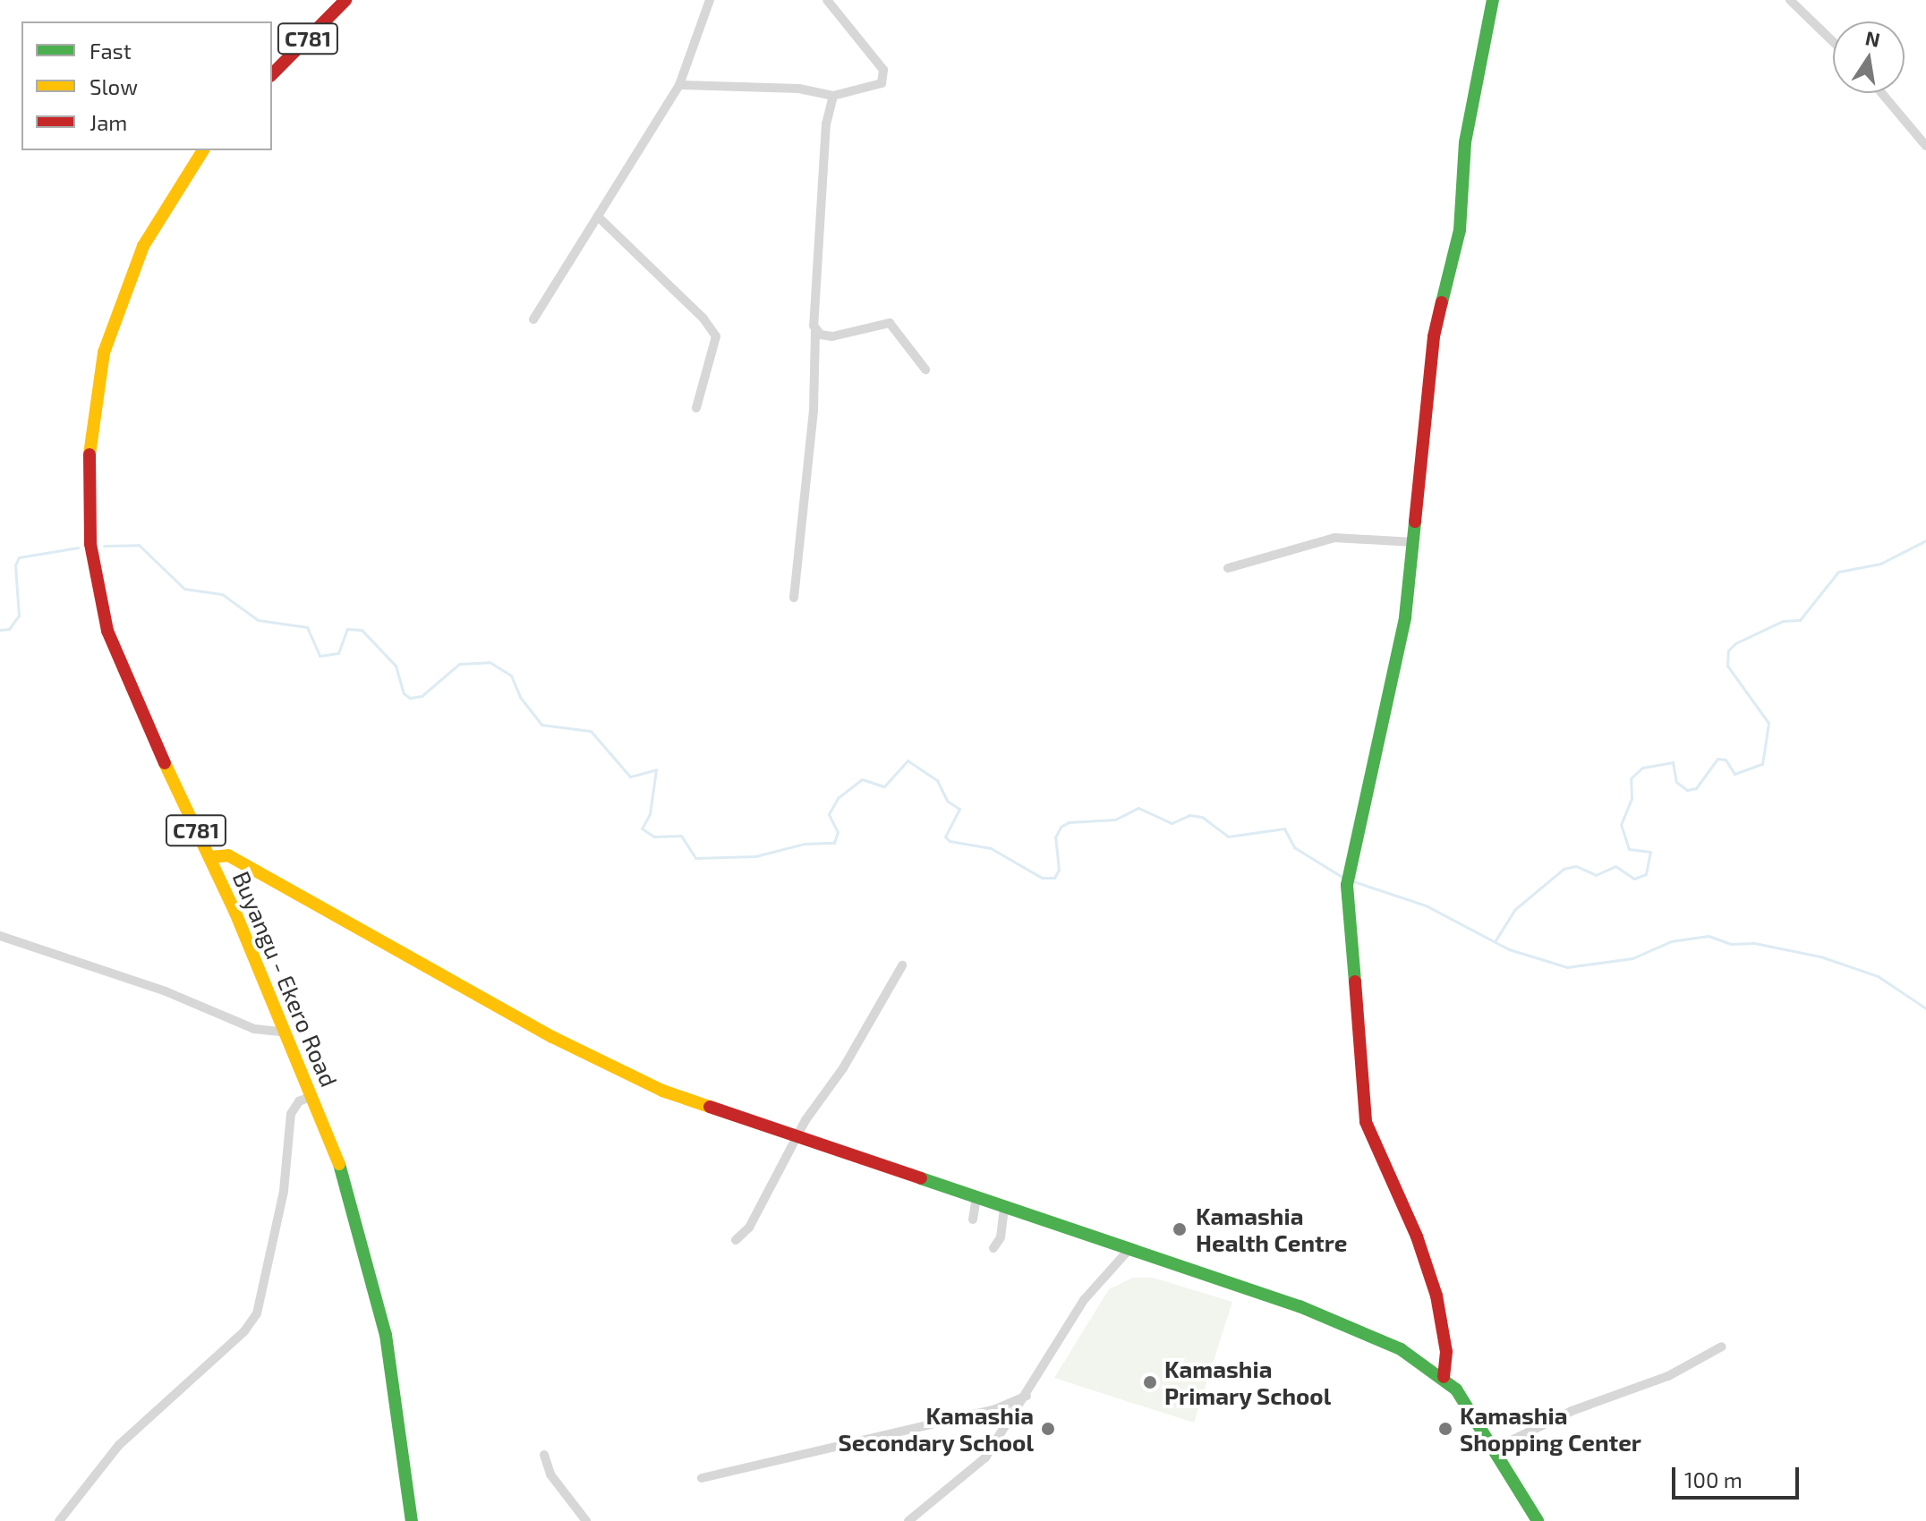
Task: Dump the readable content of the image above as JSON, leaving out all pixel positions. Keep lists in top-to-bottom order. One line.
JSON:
{"streets":{"street":["C781","Buyangu - Ekero Road"]},"places":["Kamashia Health Centre","Kamashia Primary School","Kamashia Secondary School","Kamashia Shopping Center"],"legend":["Fast","Slow","Jam"],"scale_bar":"100 m","north":"top"}
